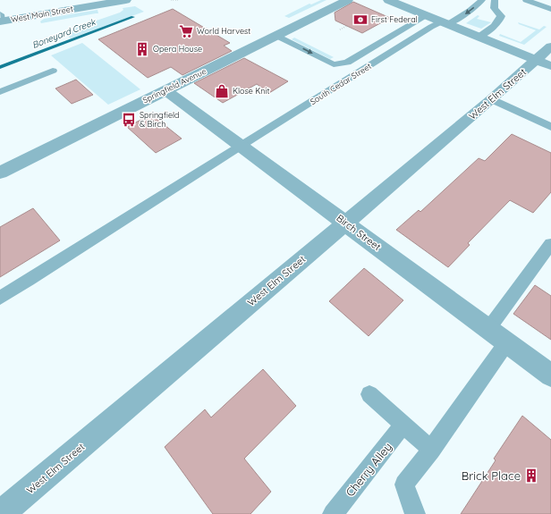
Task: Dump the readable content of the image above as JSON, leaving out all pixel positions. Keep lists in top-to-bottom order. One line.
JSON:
{"streets":{"street":["West Main Street","Springfield Avenue","West Elm Street","Birch Street"],"lane":["South Cedar Street","Cherry Alley"]},"crossings":[["South Cedar Street","Birch Street"],["Springfield Avenue","Birch Street"],["West Elm Street","Birch Street"]],"water":["Boneyard Creek"],"places":{"bank":["First Federal"],"supermarket":["World Harvest"],"building":["Opera House","Brick Place"],"shop":["Klose Knit"],"bus stop":["Springfield & Birch"]}}
